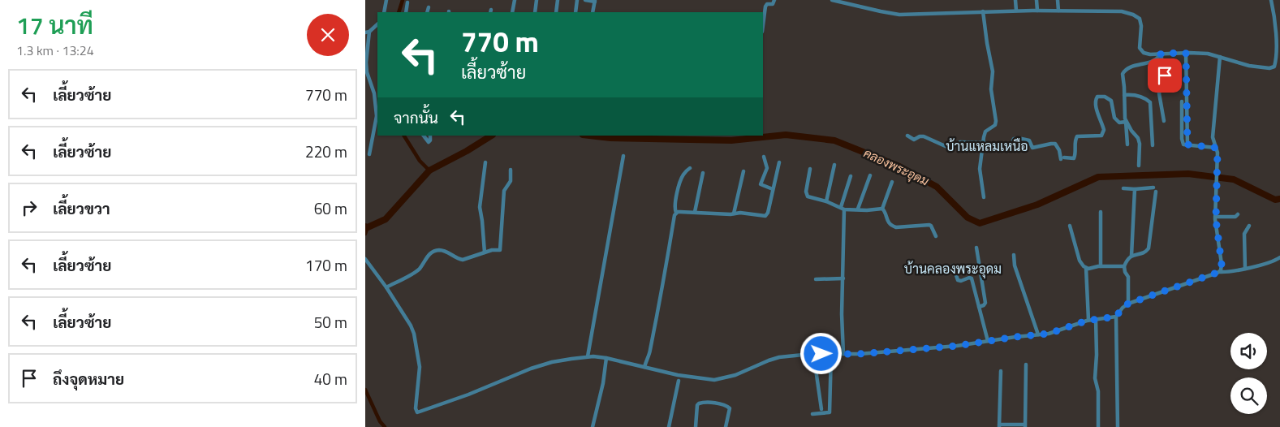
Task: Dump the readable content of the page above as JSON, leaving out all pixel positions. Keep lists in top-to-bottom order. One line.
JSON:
{"districts":["บ้านแหลมเหนือ","บ้านคลองพระอุดม"],"water":["คลองพระอุดม"],"page":{"heading":["17 นาที","1.3 km · 13:24"],"turn":["770 m","เลี้ยวซ้าย"],"list":[{"name":"เลี้ยวซ้าย","value":"770 m"},{"name":"เลี้ยวซ้าย","value":"220 m"},{"name":"เลี้ยวขวา","value":"60 m"},{"name":"เลี้ยวซ้าย","value":"170 m"},{"name":"เลี้ยวซ้าย","value":"50 m"},{"name":"ถึงจุดหมาย","value":"40 m"}],"then":"จากนั้น"}}
